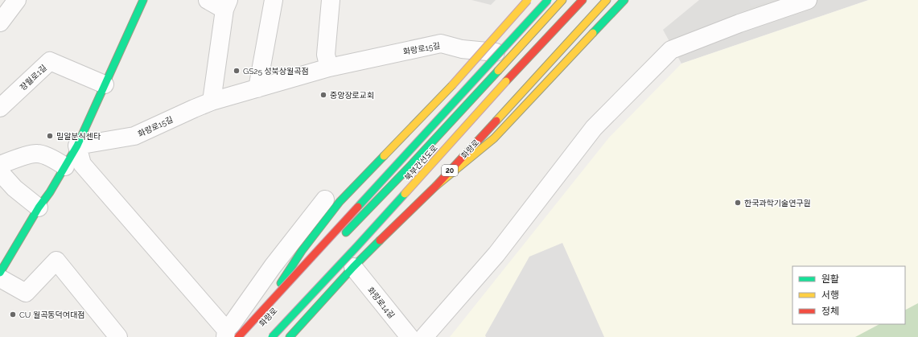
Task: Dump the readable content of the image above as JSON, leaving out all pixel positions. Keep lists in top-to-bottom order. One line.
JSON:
{"streets":{"main road":["화랑로","북부간선도로","20"],"street":["화랑로15길","장월로1길","화랑로14길"]},"crossings":[["화랑로","화랑로14길"]],"places":["GS25 성북상월곡점","중앙장로교회","밀알분식센타","한국과학기술연구원","CU 월곡동덕여대점"],"legend":["원활","서행","정체"]}
